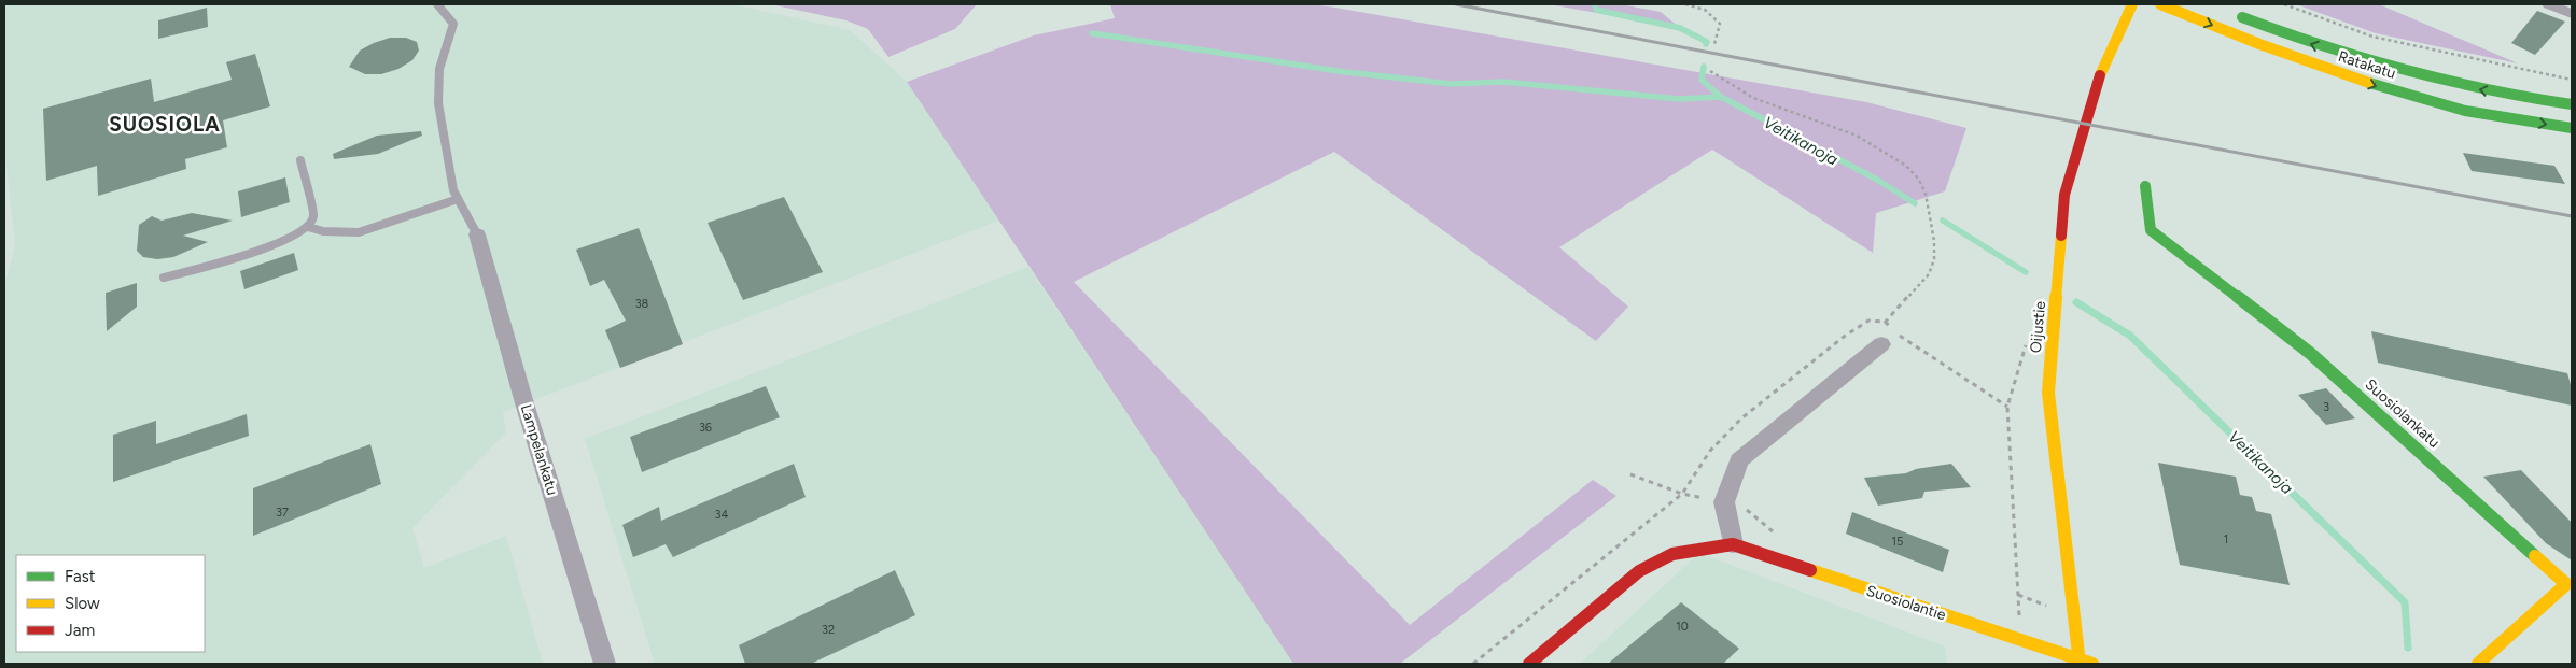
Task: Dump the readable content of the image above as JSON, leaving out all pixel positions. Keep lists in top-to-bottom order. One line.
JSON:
{"streets":{"main road":["Ratakatu","Oijustie","Suosiolankatu","Suosiolantie"],"street":["Lampelankatu"]},"crossings":[["Oijustie","Suosiolantie"]],"districts":["SUOSIOLA"],"water":["Veitikanoja"],"house_numbers":["38","3","36","37","34","1","15","10","32"],"legend":["Fast","Slow","Jam"]}
